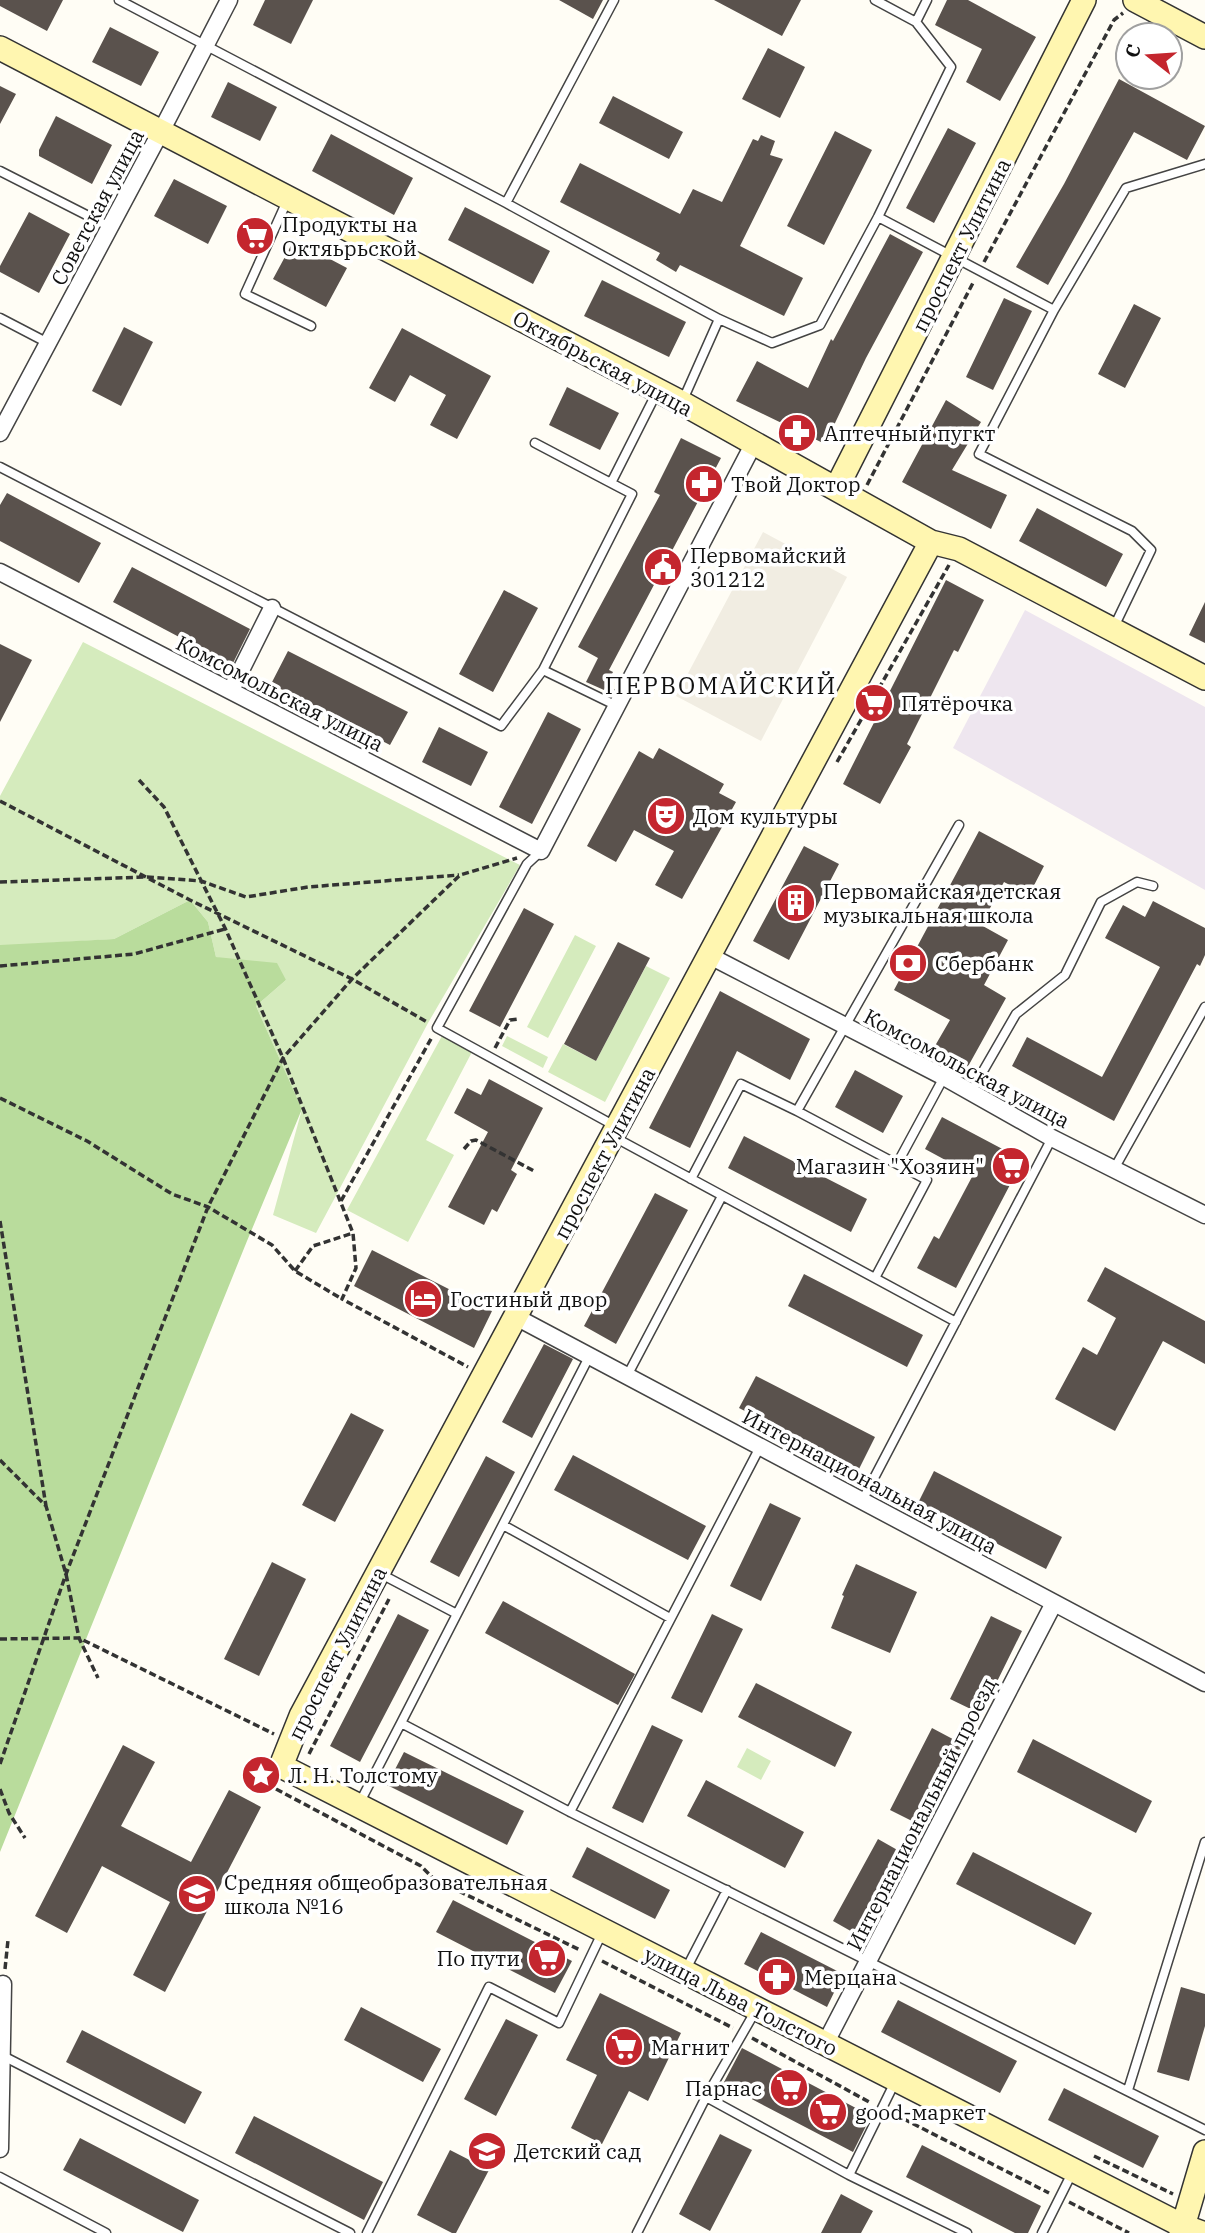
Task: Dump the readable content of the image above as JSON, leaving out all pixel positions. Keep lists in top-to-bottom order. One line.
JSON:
{"streets":{"street":["Советская улица","проспект Улитина","Октябрьская улица","Комсомольская улица","Интернациональная улица","Интернациональный проезд","улица Льва Толстого"]},"crossings":[["Советская улица","Октябрьская улица"],["проспект Улитина","Октябрьская улица"],["проспект Улитина","Комсомольская улица"],["проспект Улитина","Интернациональная улица"],["проспект Улитина","улица Льва Толстого"],["Интернациональная улица","Интернациональный проезд"],["Интернациональный проезд","улица Льва Толстого"]],"districts":["ПЕРВОМАЙСКИЙ"],"places":{"supermarket":["Продукты на Октяьрьской","Пятёрочка","Магазин \"Хозяин\"","По пути","Магнит","Парнас","good-маркет"],"pharmacy":["Аптечный пугкт","Твой Доктор","Мерцана"],"public building":["Первомайский 301212"],"theatre":["Дом культуры"],"building":["Первомайская детская музыкальная школа"],"bank":["Сбербанк"],"hotel":["Гостиный двор"],"place":["Л. Н. Толстому"],"school or university":["Средняя общеобразовательная школа №16","Детский сад"]},"north":"left"}
